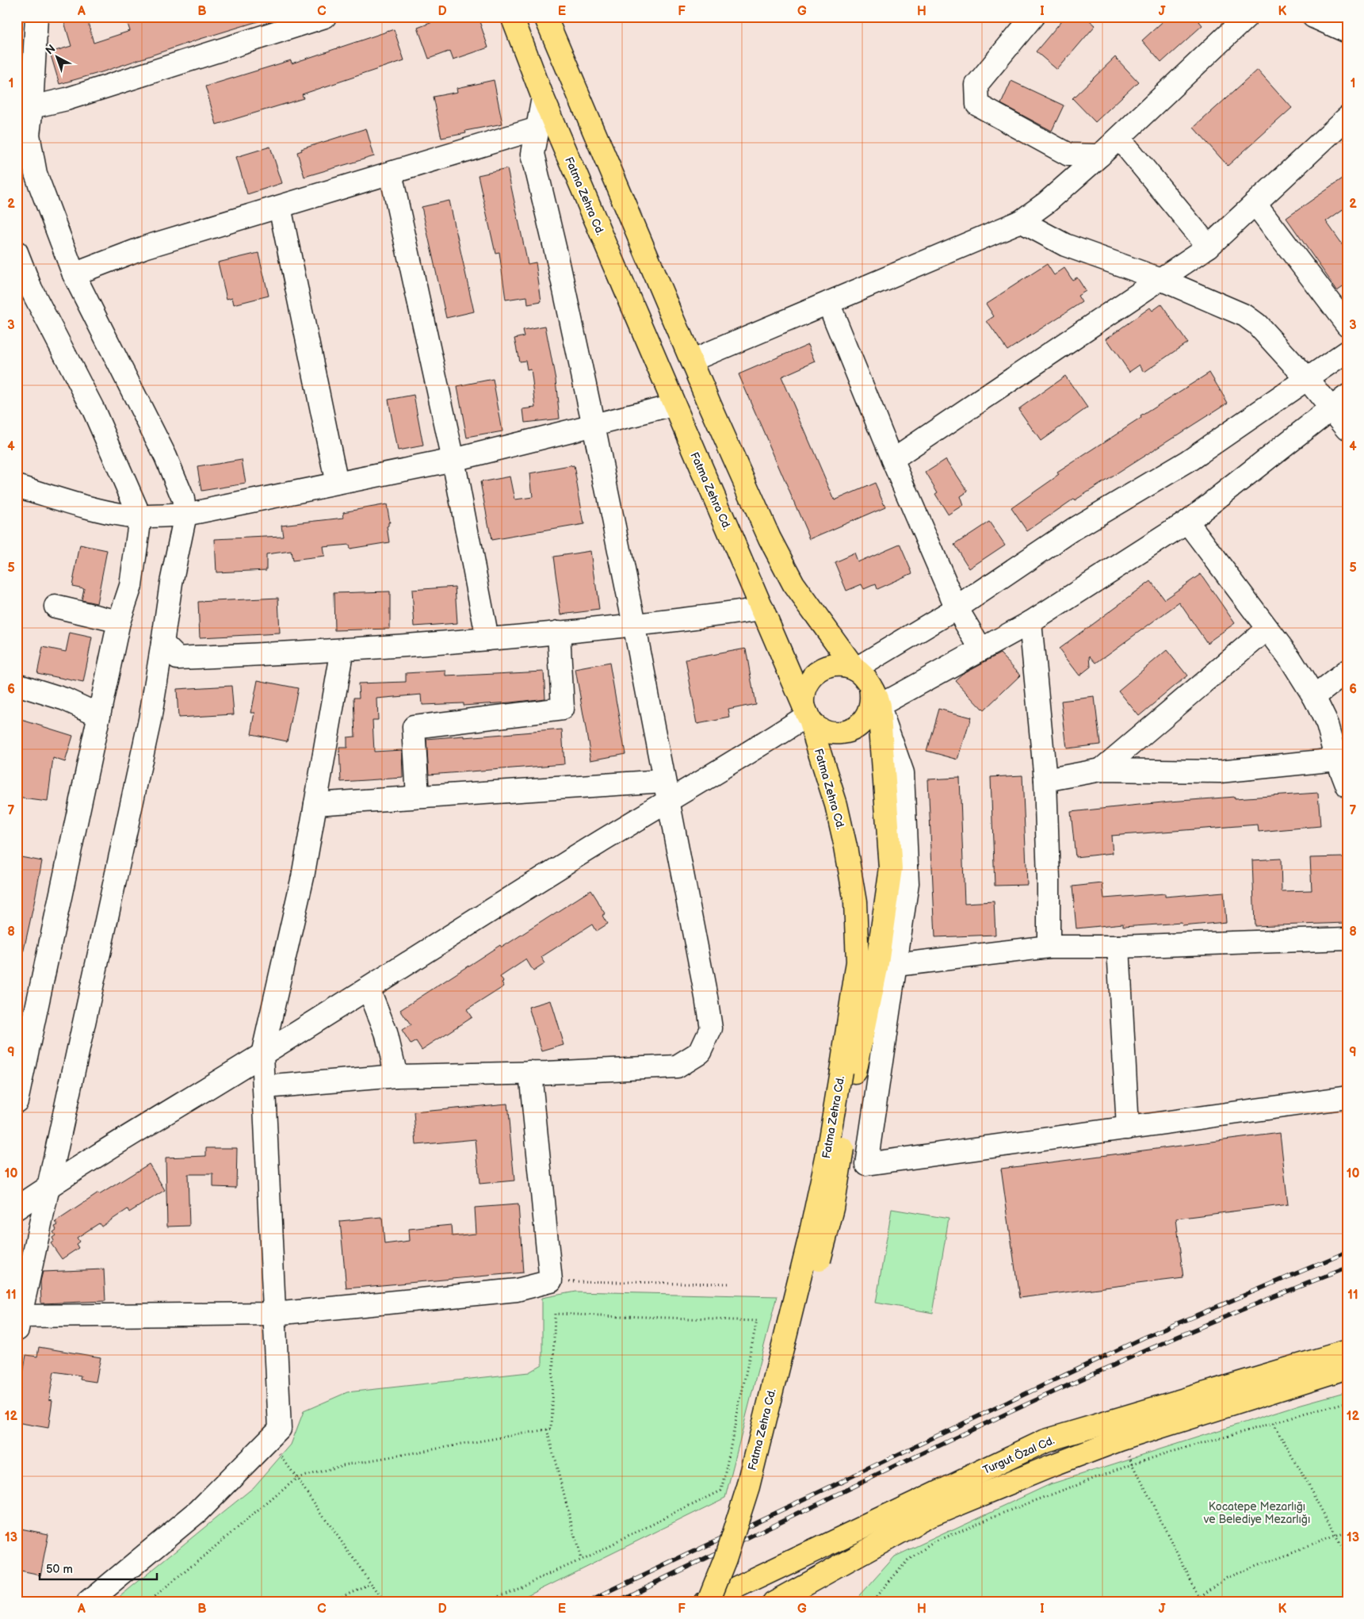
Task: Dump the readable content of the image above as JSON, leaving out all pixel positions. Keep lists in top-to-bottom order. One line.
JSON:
{"streets":{"main road":["Fatma Zehra Cd.","Turgut Özal Cd."]},"crossings":[["Fatma Zehra Cd.","Turgut Özal Cd."]],"parks":["Kocatepe Mezarlığı ve Belediye Mezarlığı"],"scale_bar":"50 m","north":"top left","grid":{"columns":["A","B","C","D","E","F","G","H","I","J","K"],"rows":["1","2","3","4","5","6","7","8","9","10","11","12","13"]}}
